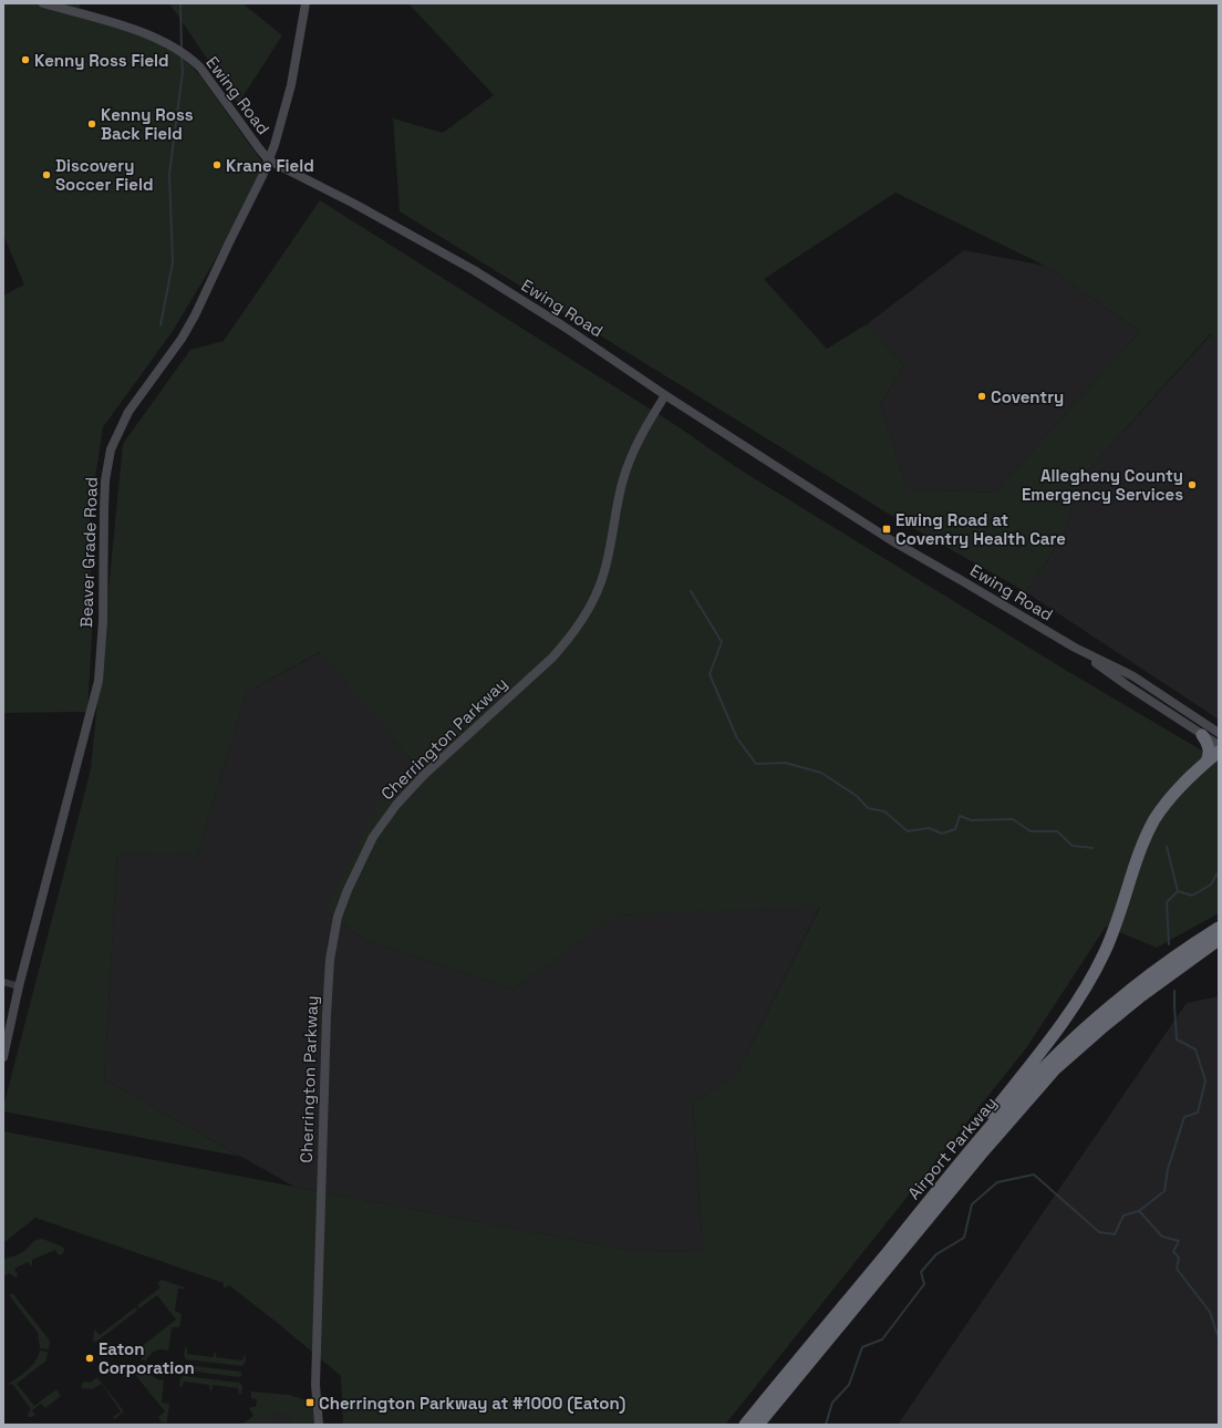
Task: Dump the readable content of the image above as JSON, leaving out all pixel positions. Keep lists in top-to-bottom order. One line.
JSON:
{"streets":{"highway":["Airport Parkway"],"street":["Ewing Road","Beaver Grade Road","Cherrington Parkway"]},"crossings":[["Ewing Road","Beaver Grade Road"],["Ewing Road","Cherrington Parkway"]],"places":{"other":["Kenny Ross Field","Kenny Ross Back Field","Krane Field","Discovery Soccer Field","Coventry","Allegheny County Emergency Services","Eaton Corporation"],"transit":["Ewing Road at Coventry Health Care","Cherrington Parkway at #1000 (Eaton)"]}}
